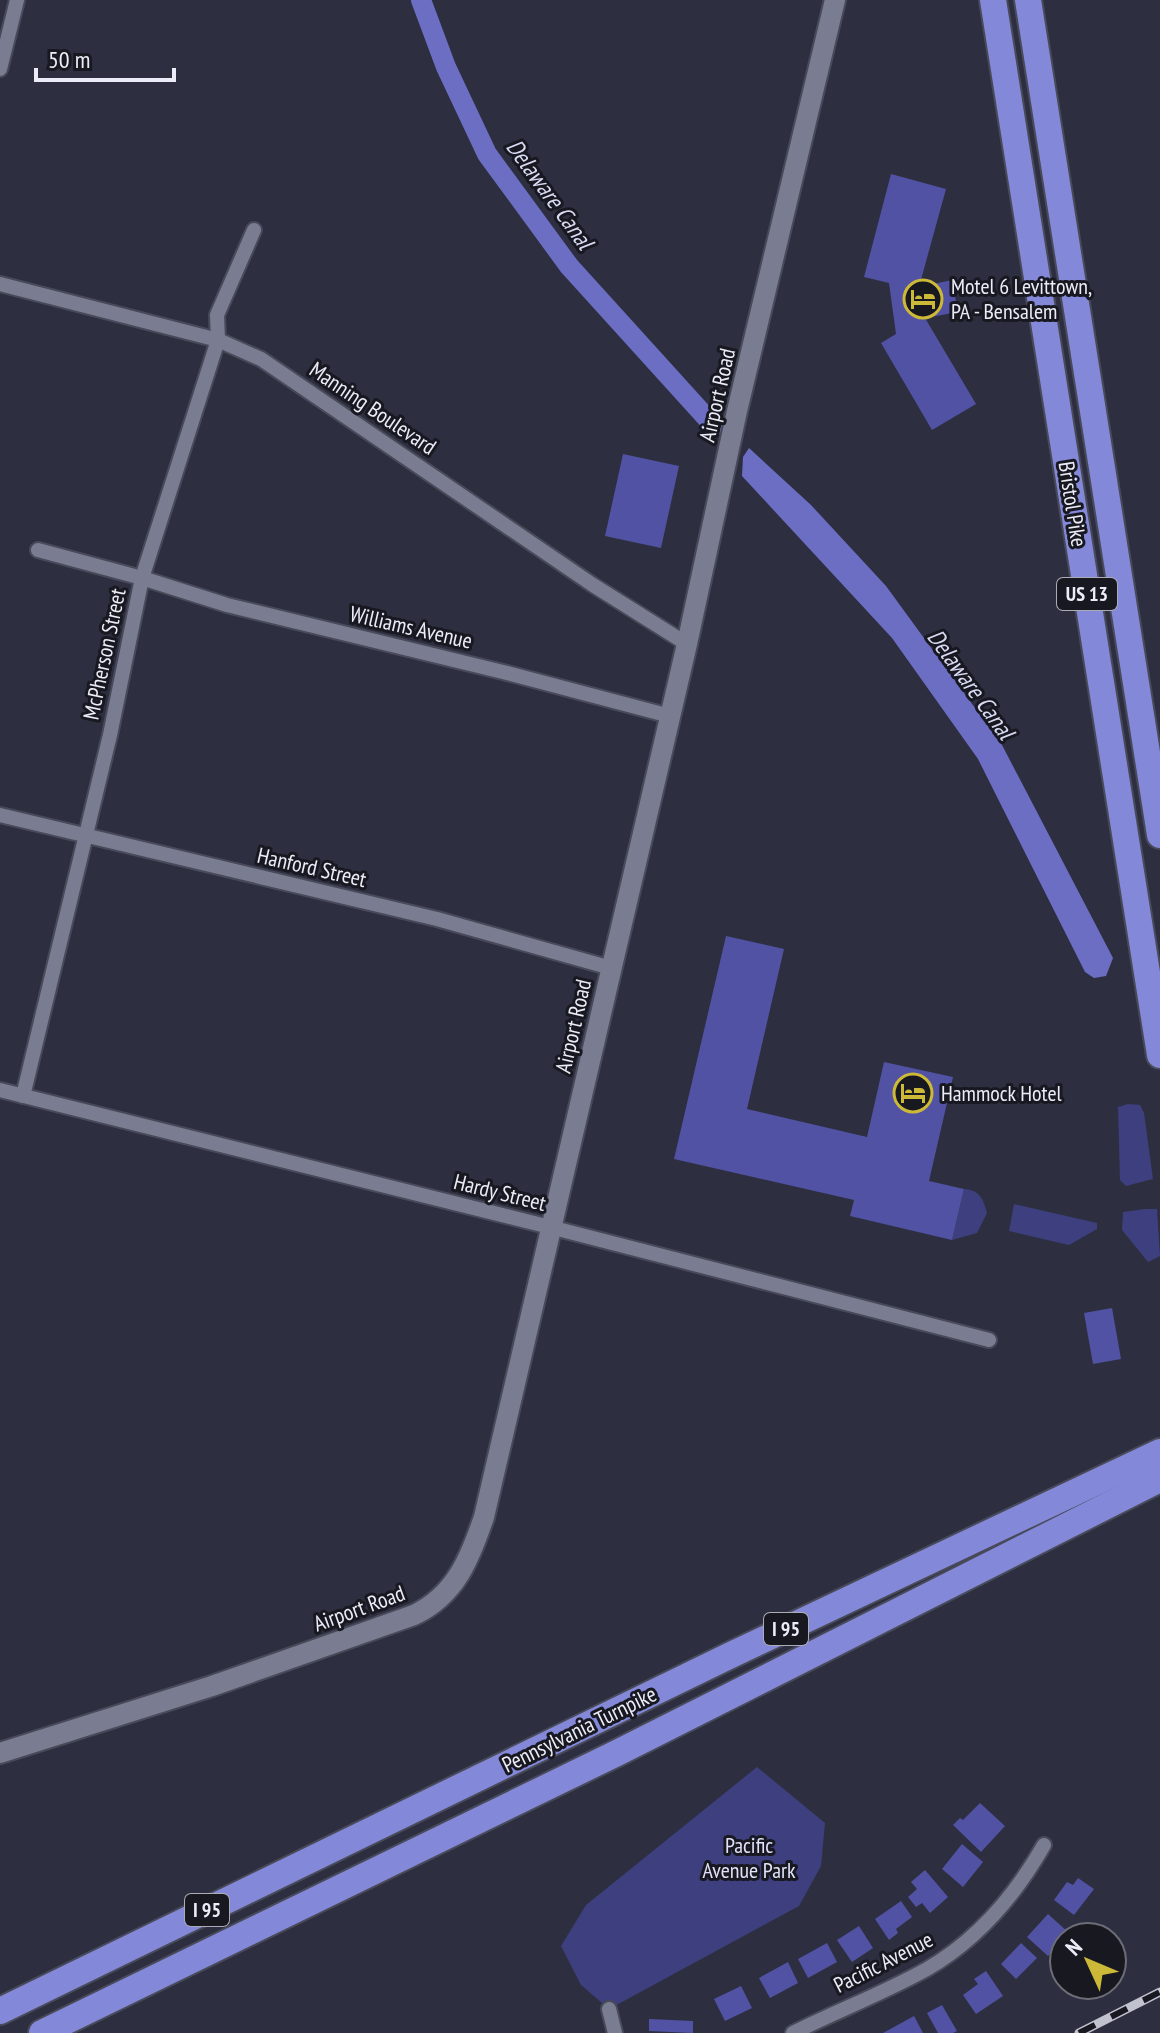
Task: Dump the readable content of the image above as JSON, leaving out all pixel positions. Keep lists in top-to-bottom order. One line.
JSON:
{"streets":{"highway":["Bristol Pike","US 13","I 95","Pennsylvania Turnpike"],"street":["Airport Road","Manning Boulevard","Williams Avenue","McPherson Street","Hanford Street","Hardy Street","Pacific Avenue"]},"crossings":[["Airport Road","Manning Boulevard"],["Airport Road","Williams Avenue"],["Airport Road","Hanford Street"],["Airport Road","Hardy Street"],["Manning Boulevard","McPherson Street"],["Williams Avenue","McPherson Street"],["McPherson Street","Hanford Street"],["McPherson Street","Hardy Street"]],"water":["Delaware Canal"],"parks":["Pacific Avenue Park"],"places":{"hotel":["Motel 6 Levittown, PA - Bensalem","Hammock Hotel"]},"scale_bar":"50 m","north":"top left"}
